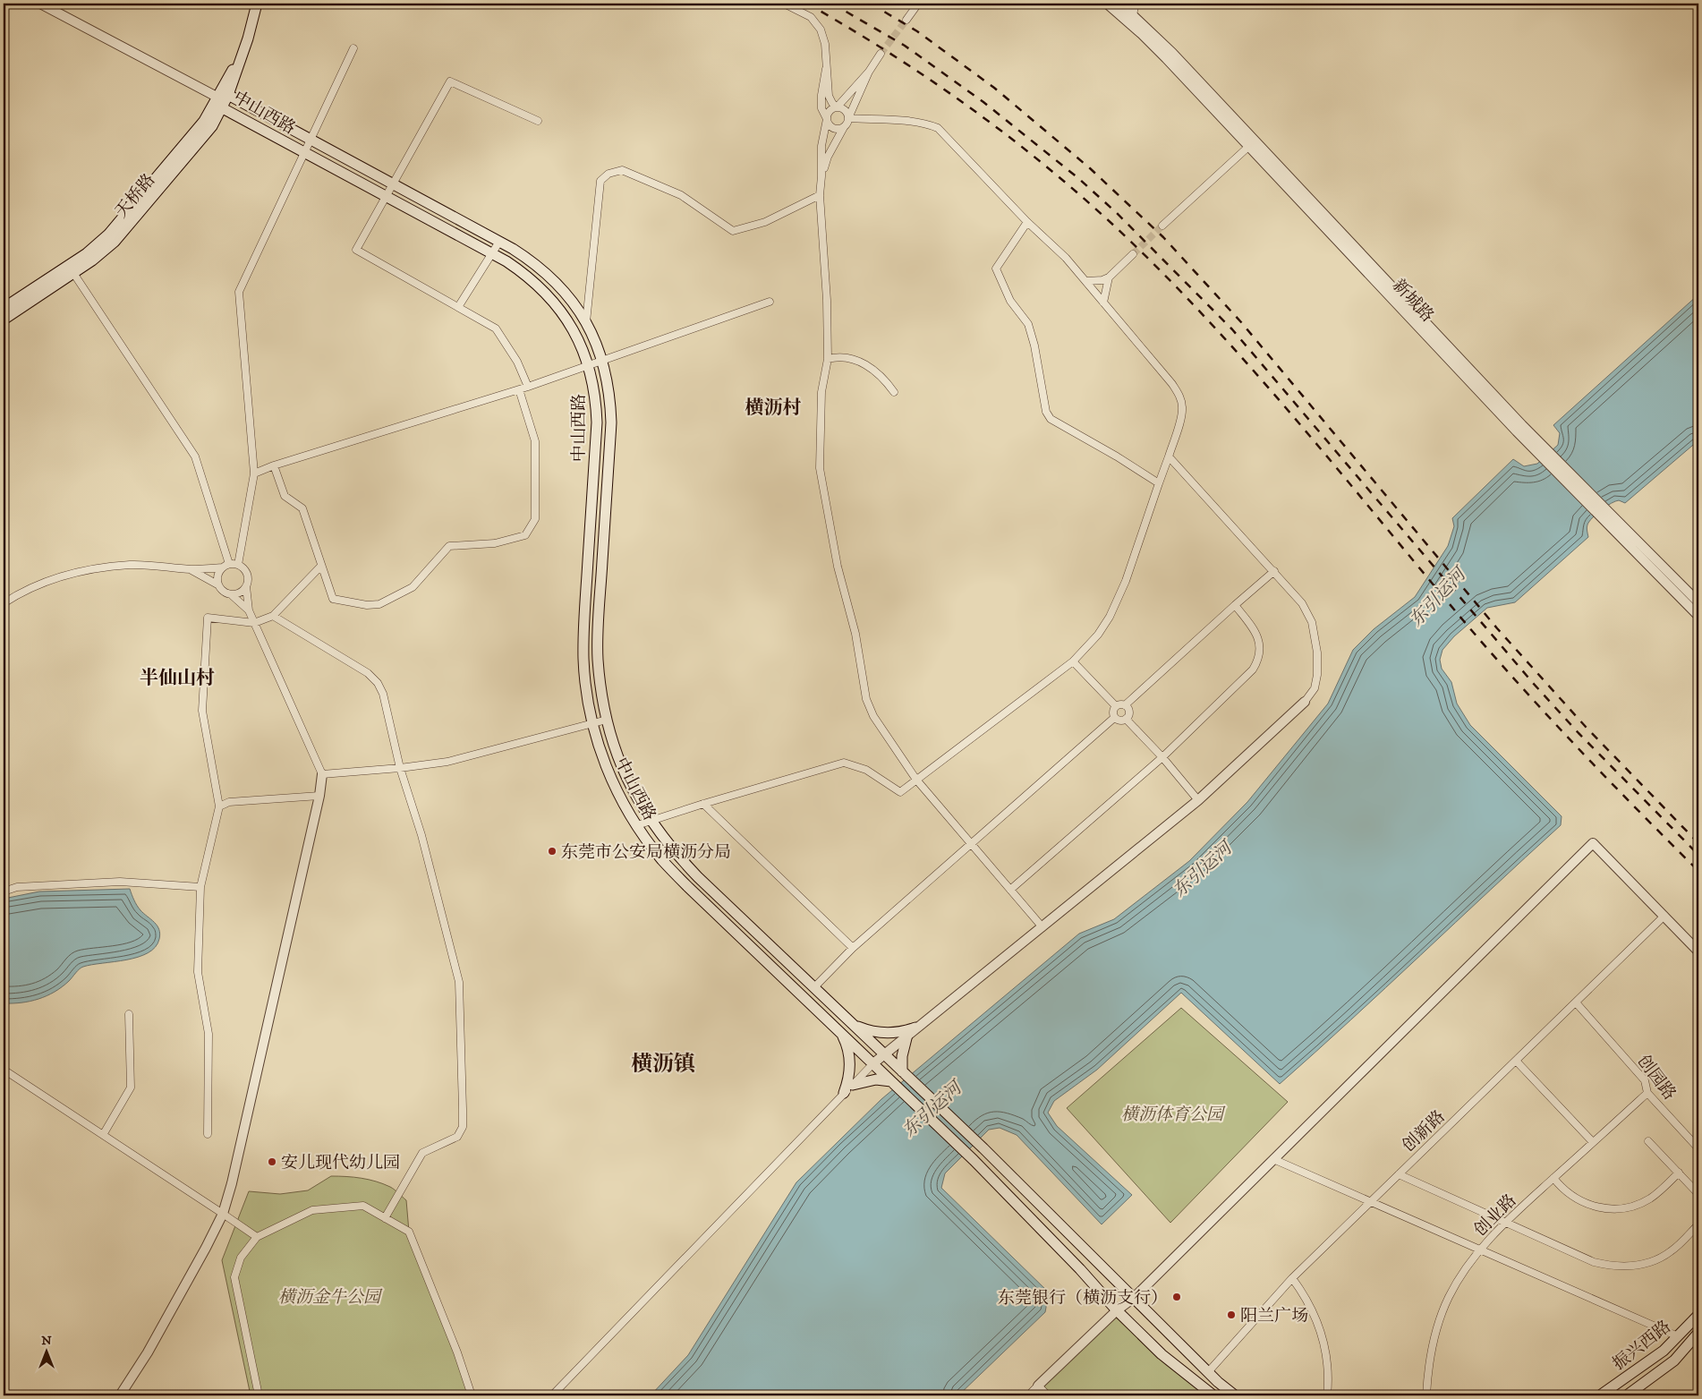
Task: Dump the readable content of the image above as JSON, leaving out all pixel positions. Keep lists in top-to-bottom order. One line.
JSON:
{"streets":{"main road":["中山西路","天桥路","振兴西路"],"street":["新城路","创园路","创新路","创业路"]},"crossings":[["中山西路","天桥路"],["中山西路","创新路"],["创园路","创新路"],["创园路","创业路"]],"districts":["横沥村","半仙山村","横沥镇"],"water":["东引运河"],"parks":["横沥体育公园","横沥金牛公园"],"places":["东莞市公安局横沥分局","安儿现代幼儿园","东莞银行（横沥支行）","阳兰广场"],"north":"top"}
